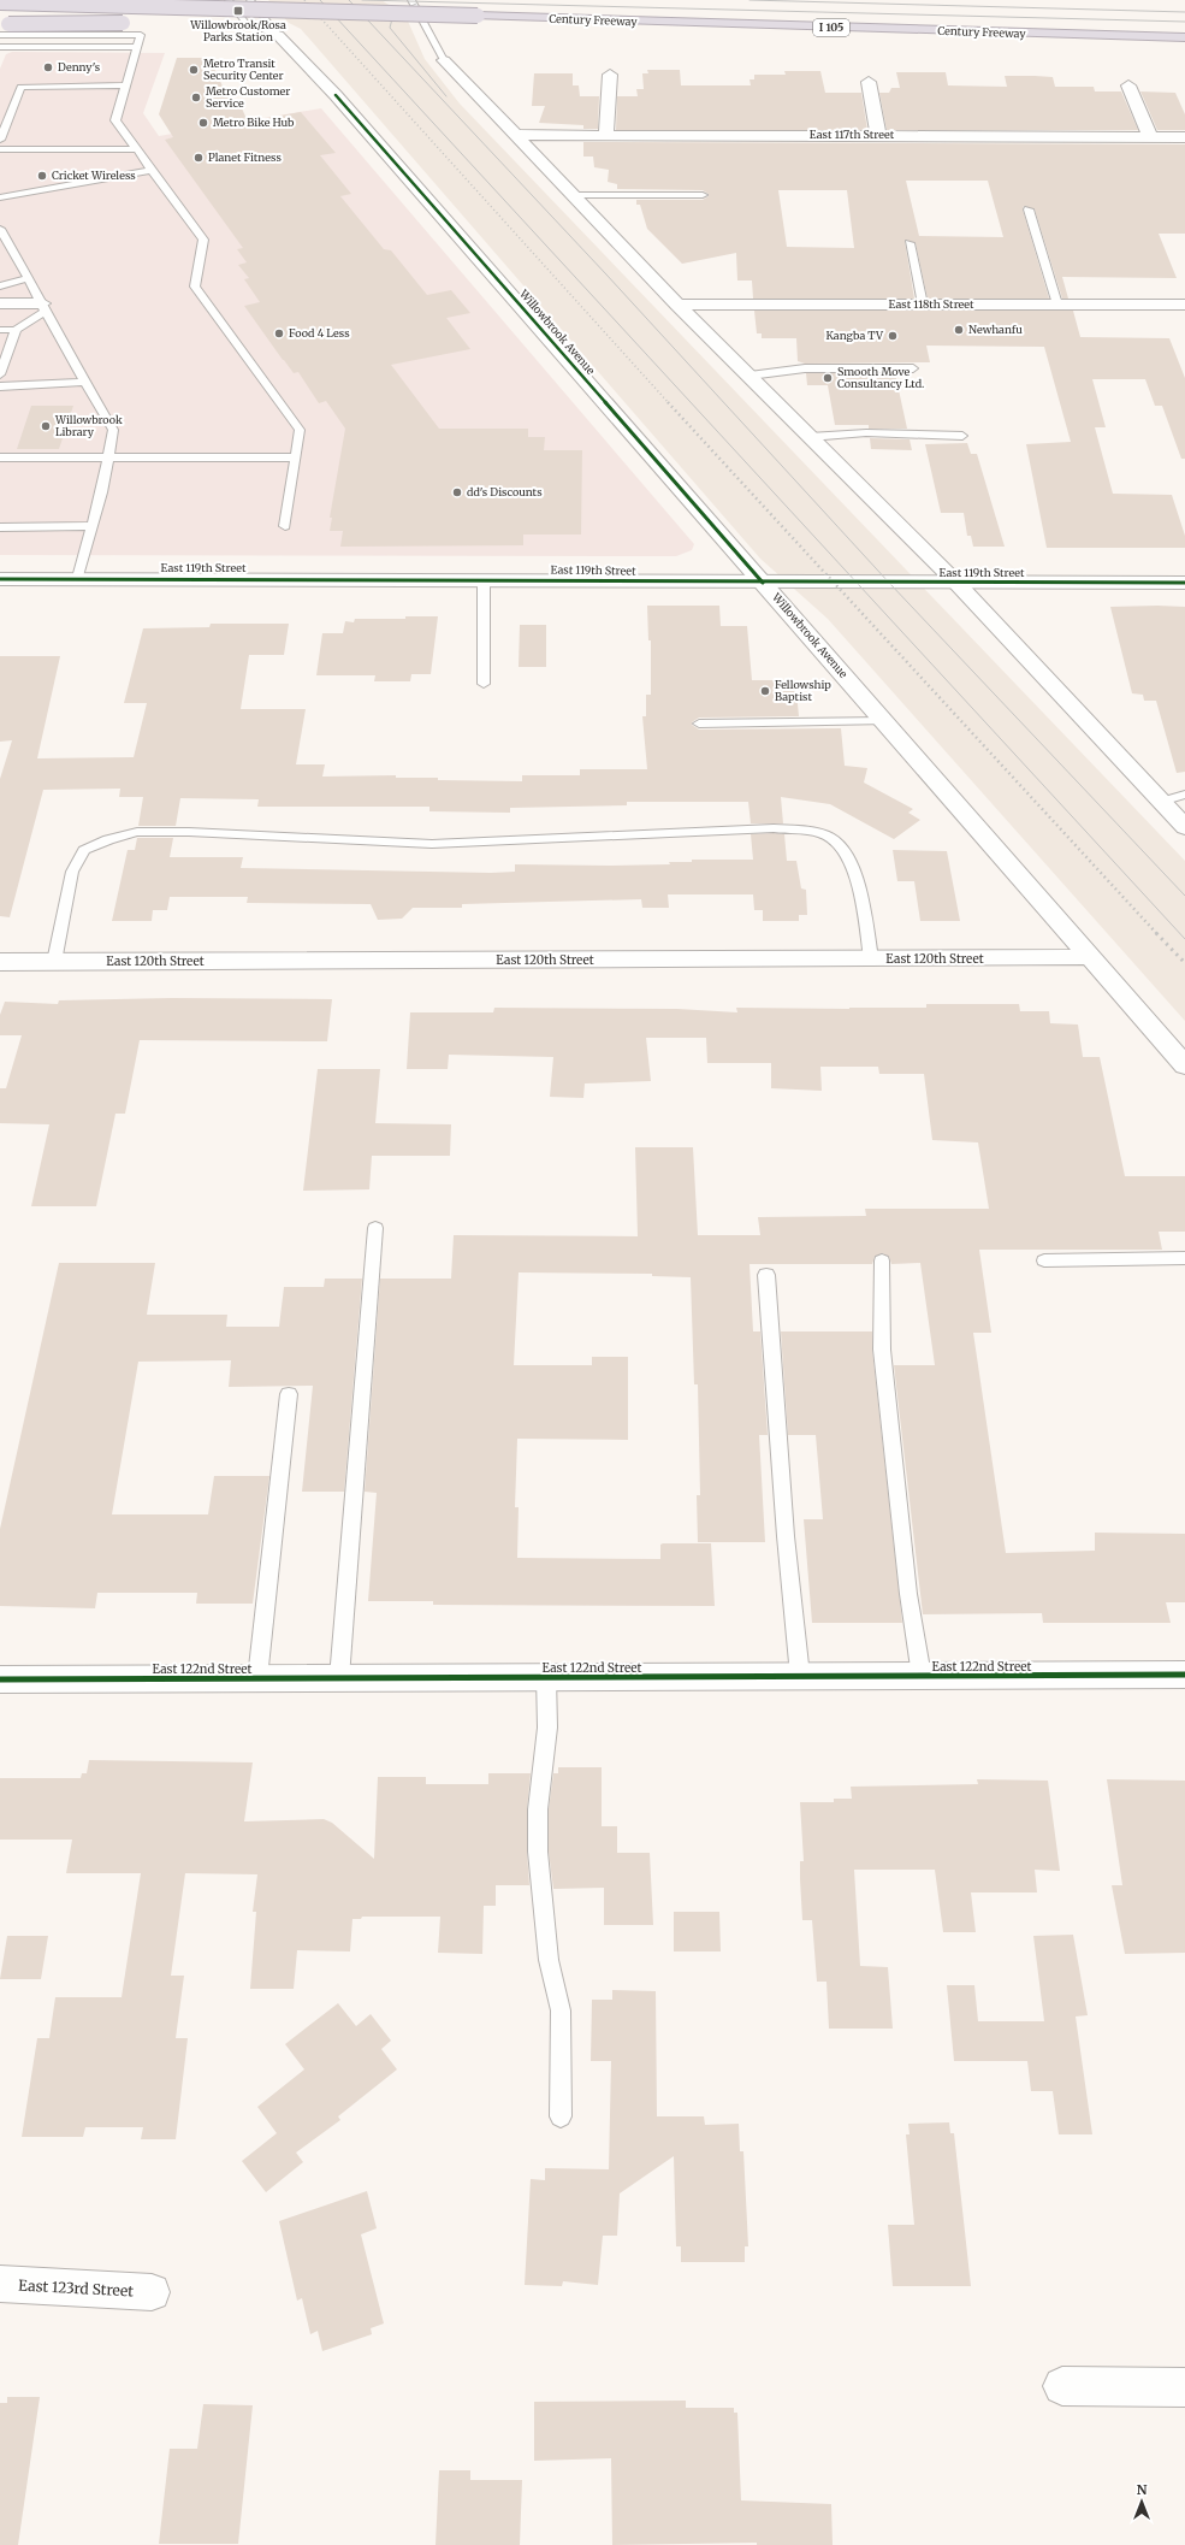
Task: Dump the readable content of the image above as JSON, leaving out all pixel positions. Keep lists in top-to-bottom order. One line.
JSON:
{"streets":{"highway":["Century Freeway","I 105"],"street":["East 117th Street","East 118th Street","Willowbrook Avenue","East 119th Street","East 120th Street","East 122nd Street","East 123rd Street"]},"crossings":[["Willowbrook Avenue","East 119th Street"],["Willowbrook Avenue","East 120th Street"]],"places":{"transit":["Willowbrook/Rosa Parks Station"],"other":["Denny's","Metro Transit Security Center","Metro Customer Service","Metro Bike Hub","Planet Fitness","Cricket Wireless","Newhanfu","Food 4 Less","Kangba TV","Smooth Move Consultancy Ltd.","Willowbrook Library","dd's Discounts","Fellowship Baptist"]},"north":"top"}
